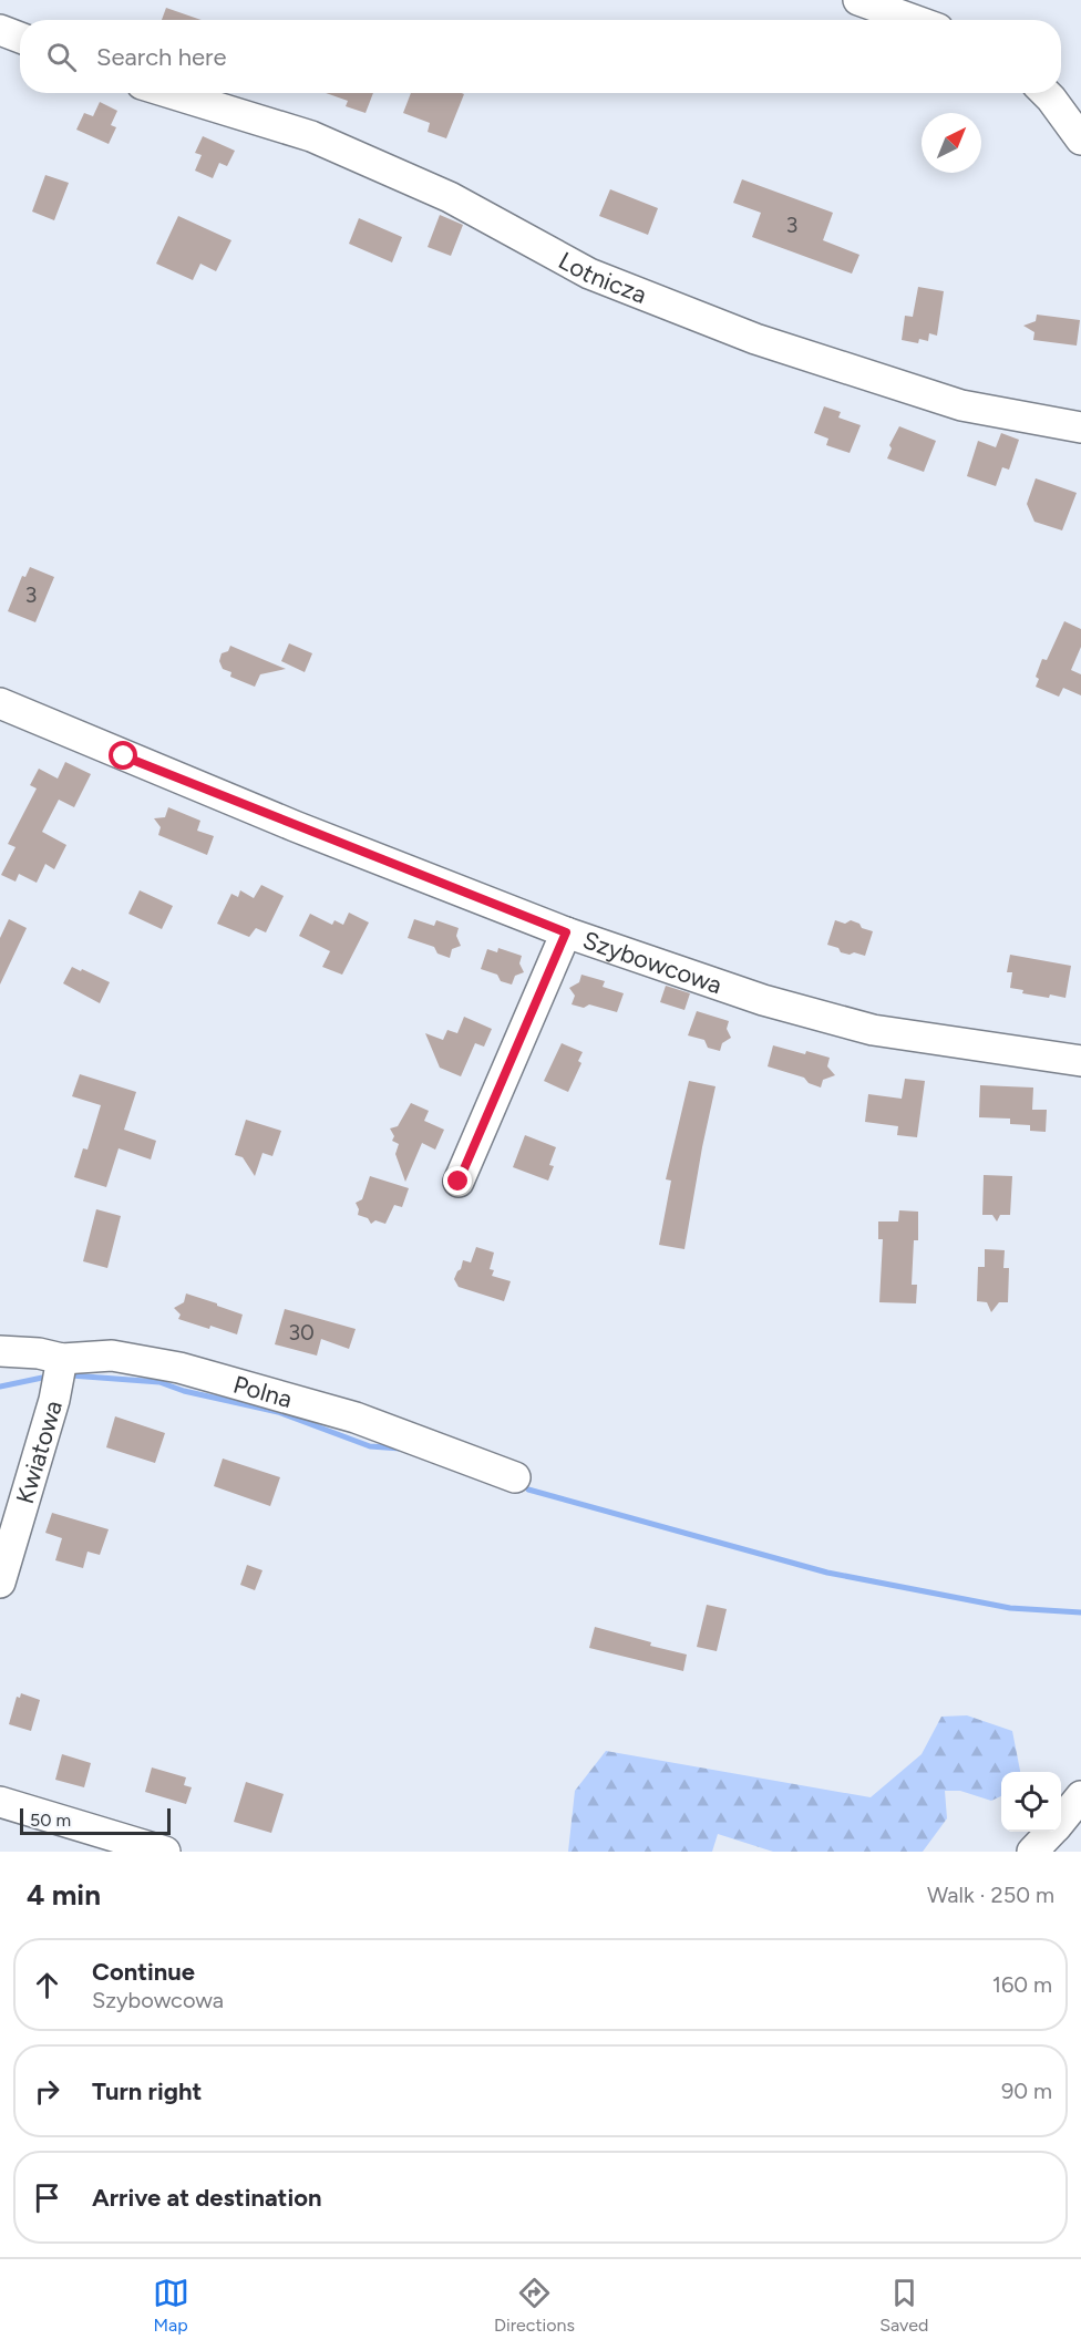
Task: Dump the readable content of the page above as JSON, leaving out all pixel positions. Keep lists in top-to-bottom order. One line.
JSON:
{"streets":{"street":["Lotnicza","Szybowcowa","Polna","Kwiatowa"]},"crossings":[["Polna","Kwiatowa"]],"house_numbers":["3","3","30"],"scale_bar":"50 m","north":"top right","page":{"search":"Search here","scale":"50 m","heading":["4 min","Walk · 250 m"],"list":[["Continue","Szybowcowa","160 m"],["Turn right","90 m"],"Arrive at destination"],"nav":["Map","Directions","Saved"]}}
